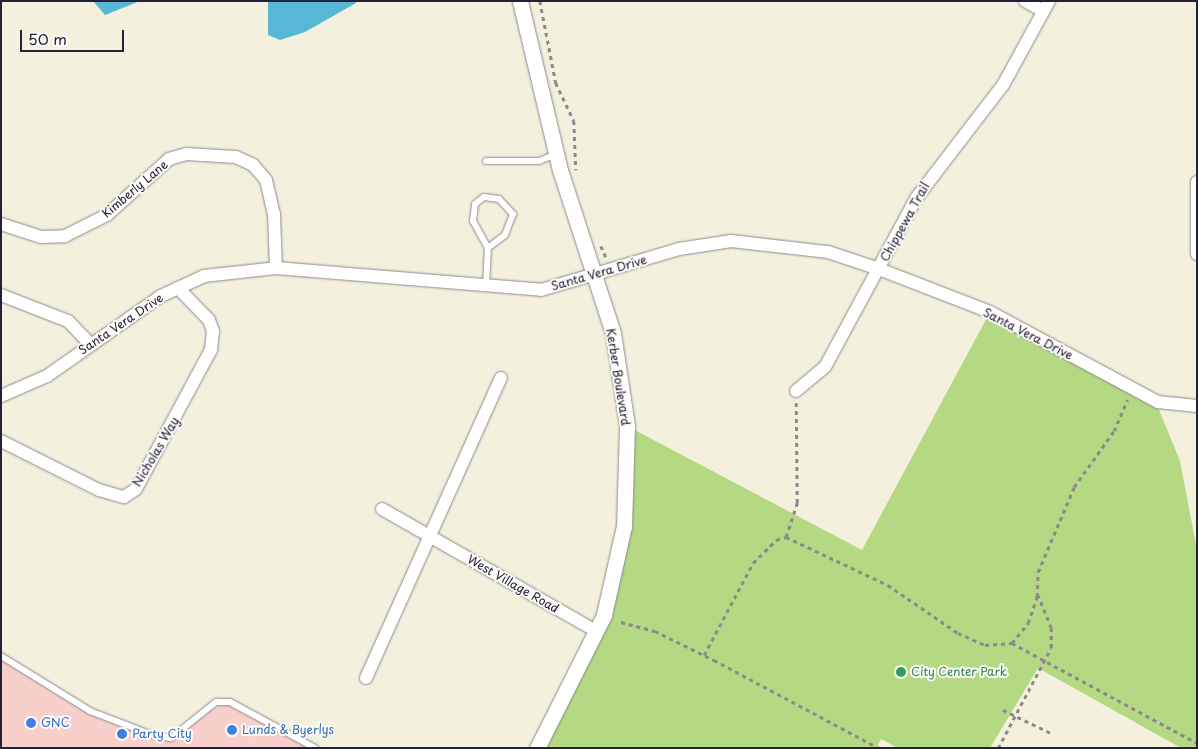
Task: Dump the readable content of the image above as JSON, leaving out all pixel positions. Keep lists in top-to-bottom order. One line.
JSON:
{"streets":{"street":["Kimberly Lane","Chippewa Trail","Santa Vera Drive","Kerber Boulevard","Nicholas Way","West Village Road"]},"crossings":[["Kimberly Lane","Santa Vera Drive"],["Chippewa Trail","Santa Vera Drive"],["Santa Vera Drive","Kerber Boulevard"],["Santa Vera Drive","Nicholas Way"],["Kerber Boulevard","West Village Road"]],"places":["City Center Park","GNC","Lunds & Byerlys","Party City"],"scale_bar":"50 m"}
